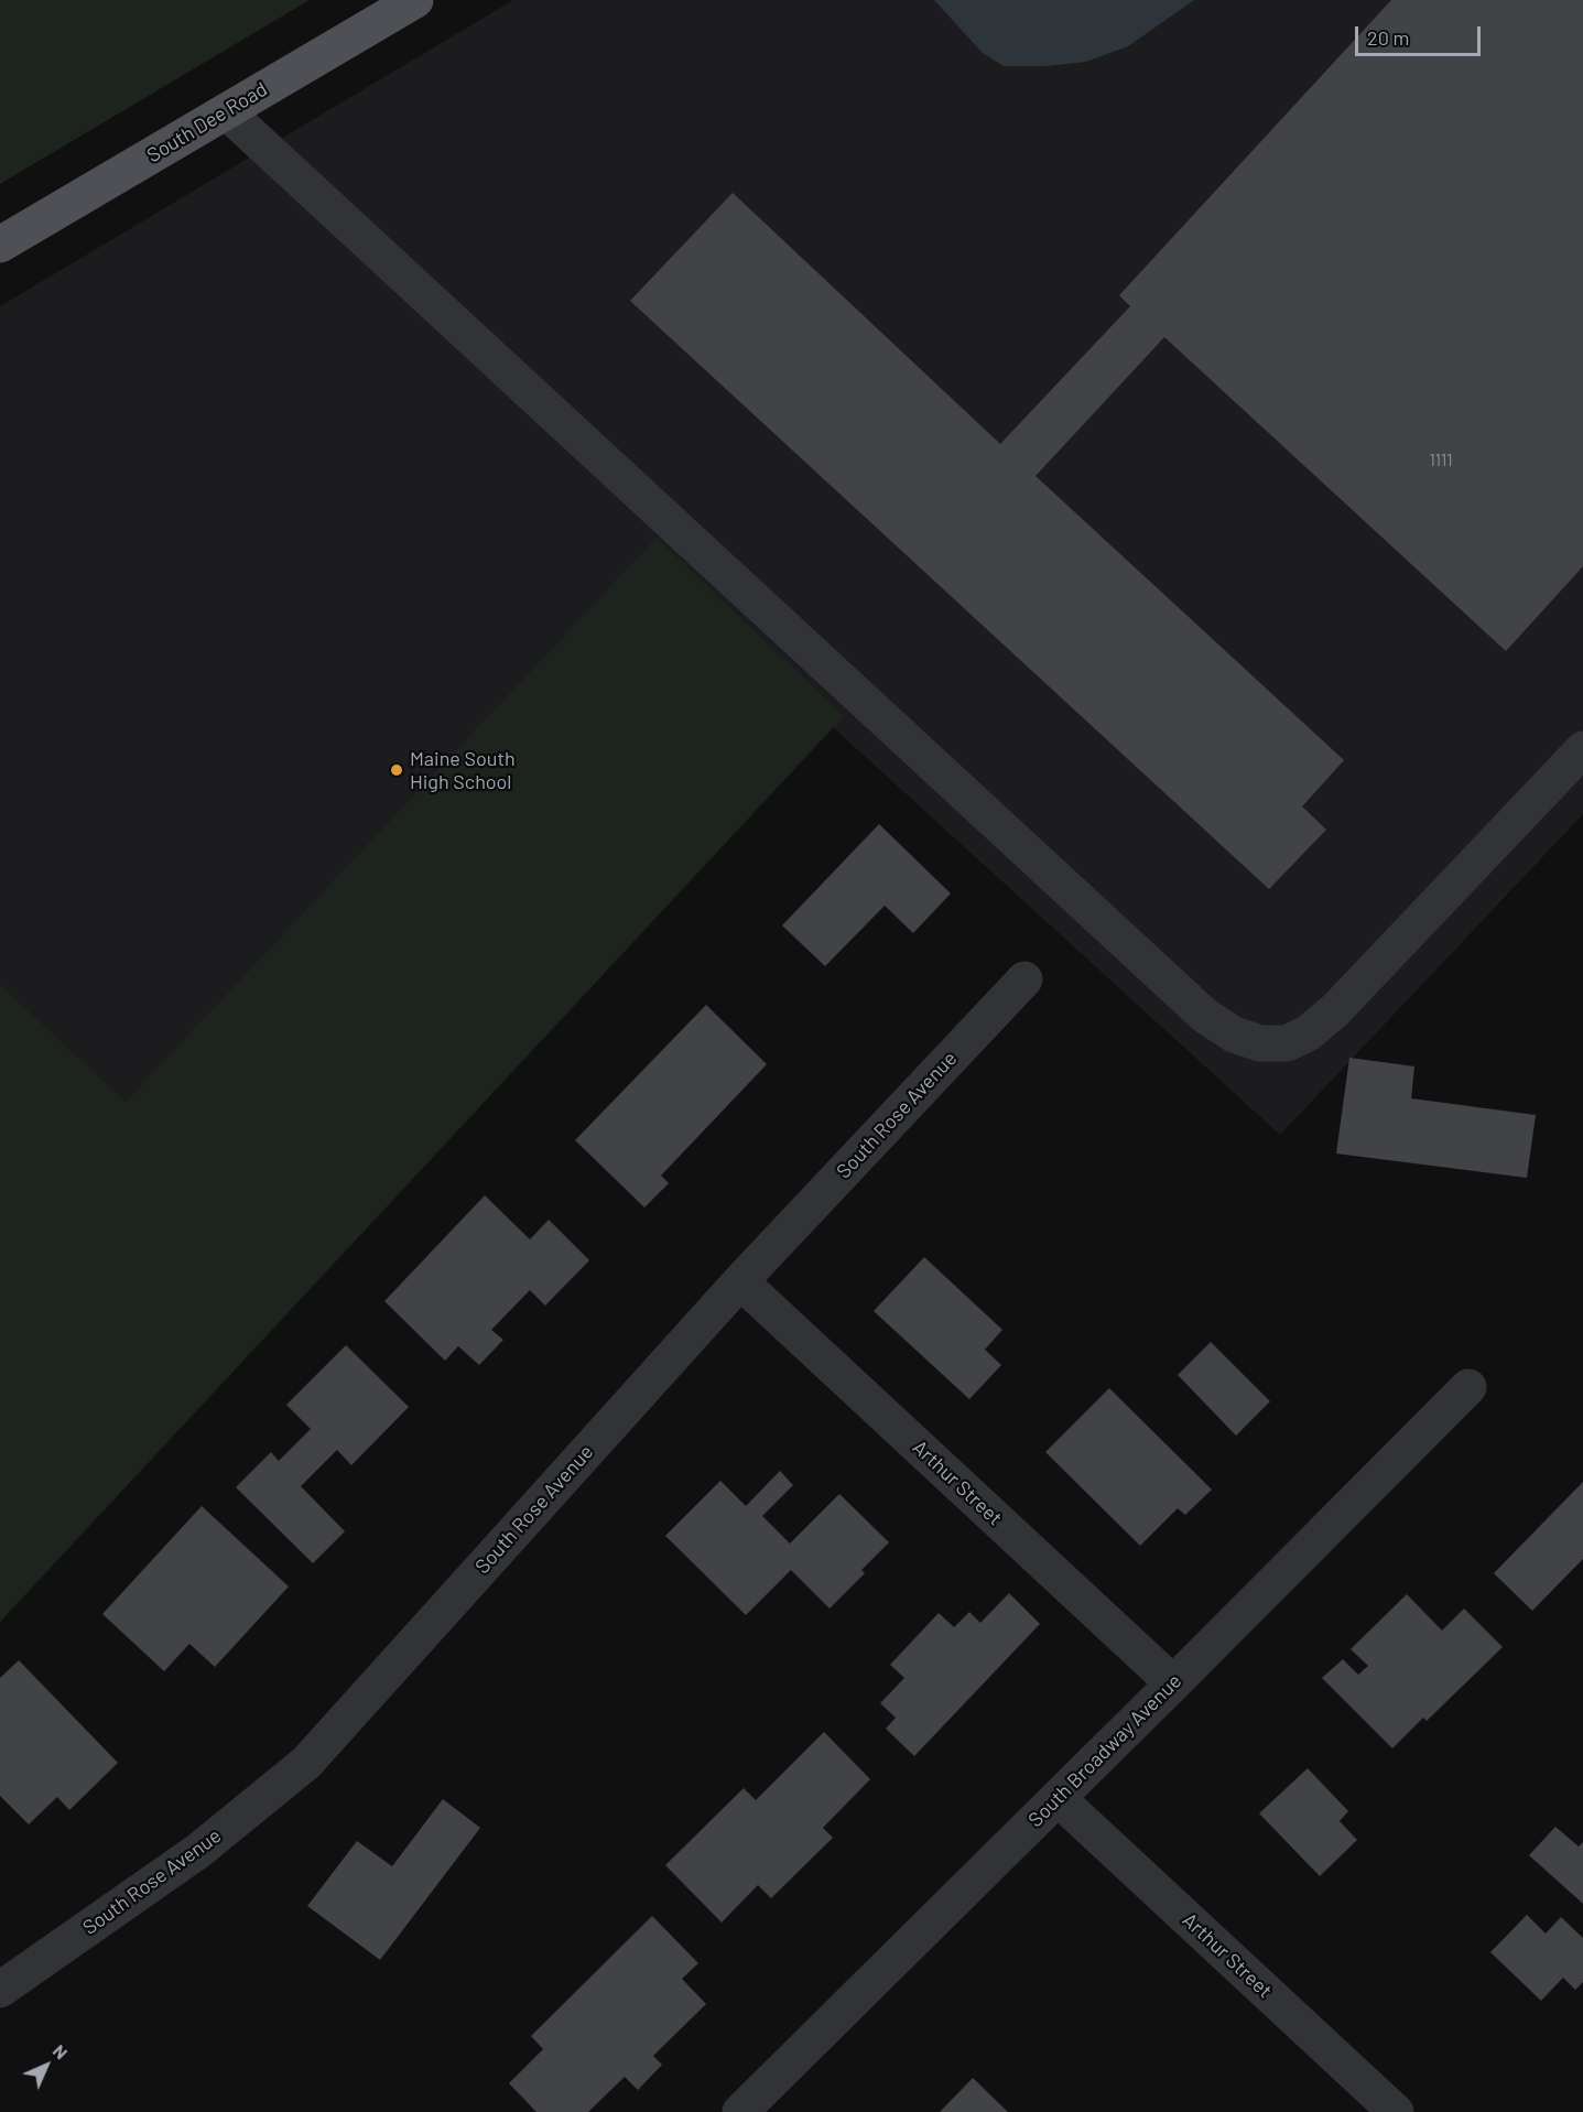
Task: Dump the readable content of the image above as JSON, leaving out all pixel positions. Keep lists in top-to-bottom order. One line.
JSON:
{"streets":{"main road":["South Dee Road"],"street":["South Rose Avenue","Arthur Street","South Broadway Avenue"]},"crossings":[["South Rose Avenue","Arthur Street"],["Arthur Street","South Broadway Avenue"]],"places":["Maine South High School"],"house_numbers":["1111"],"scale_bar":"20 m","north":"top right"}
